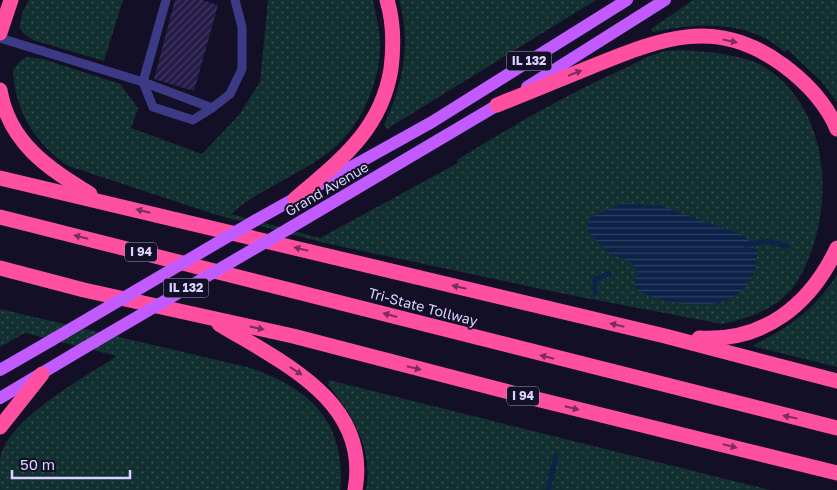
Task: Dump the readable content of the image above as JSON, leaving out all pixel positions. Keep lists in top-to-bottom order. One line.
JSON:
{"streets":{"highway":["I 94","Tri-State Tollway"],"main road":["IL 132","Grand Avenue"]},"scale_bar":"50 m"}
